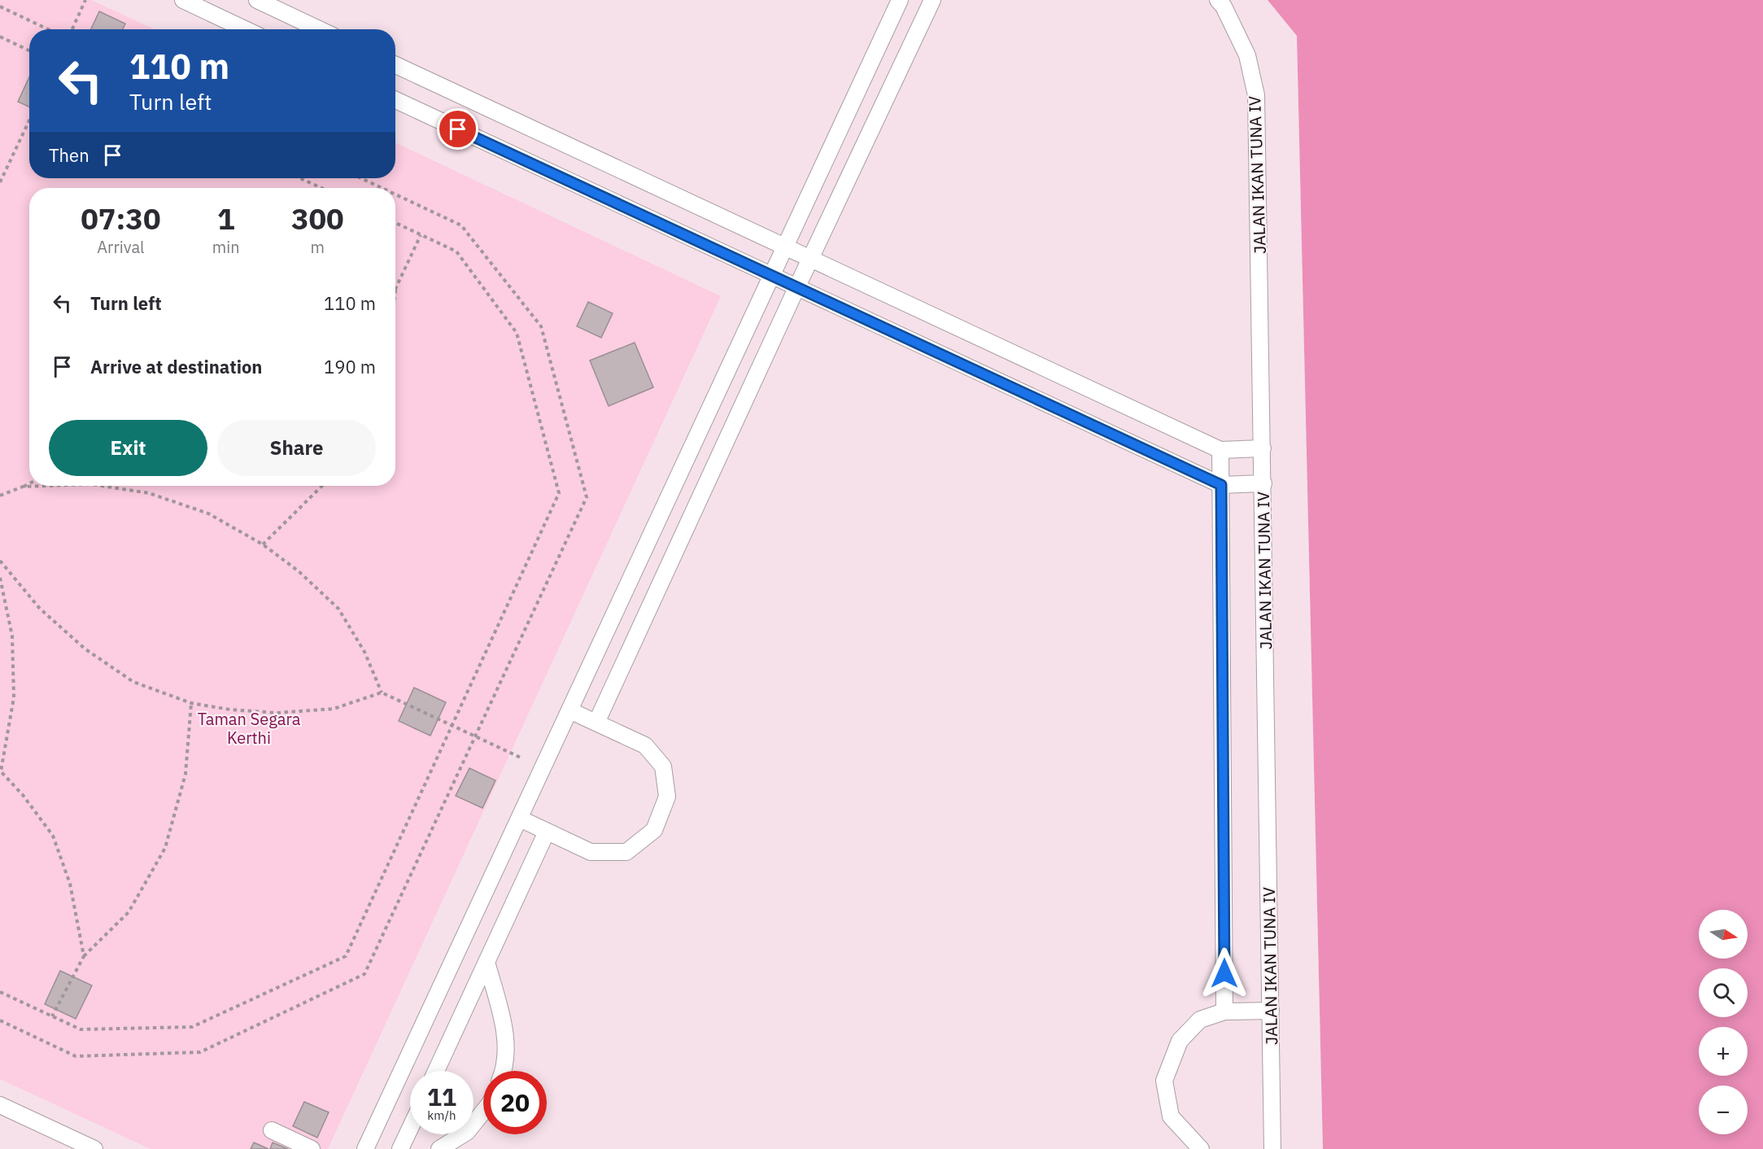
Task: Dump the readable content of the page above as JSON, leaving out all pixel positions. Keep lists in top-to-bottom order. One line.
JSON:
{"streets":{"lane":["JALAN IKAN TUNA IV"]},"parks":["Taman Segara Kerthi"],"north":"right","page":{"turn":["110 m","Turn left"],"then":"Then","eta":["07:30","Arrival","1","min","300","m"],"list":[{"name":"Turn left","value":"110 m"},{"name":"Arrive at destination","value":"190 m"}],"buttons":["Exit","Share"],"map_buttons":["+","−"],"speed":"11 km/h","limit":"20"}}
